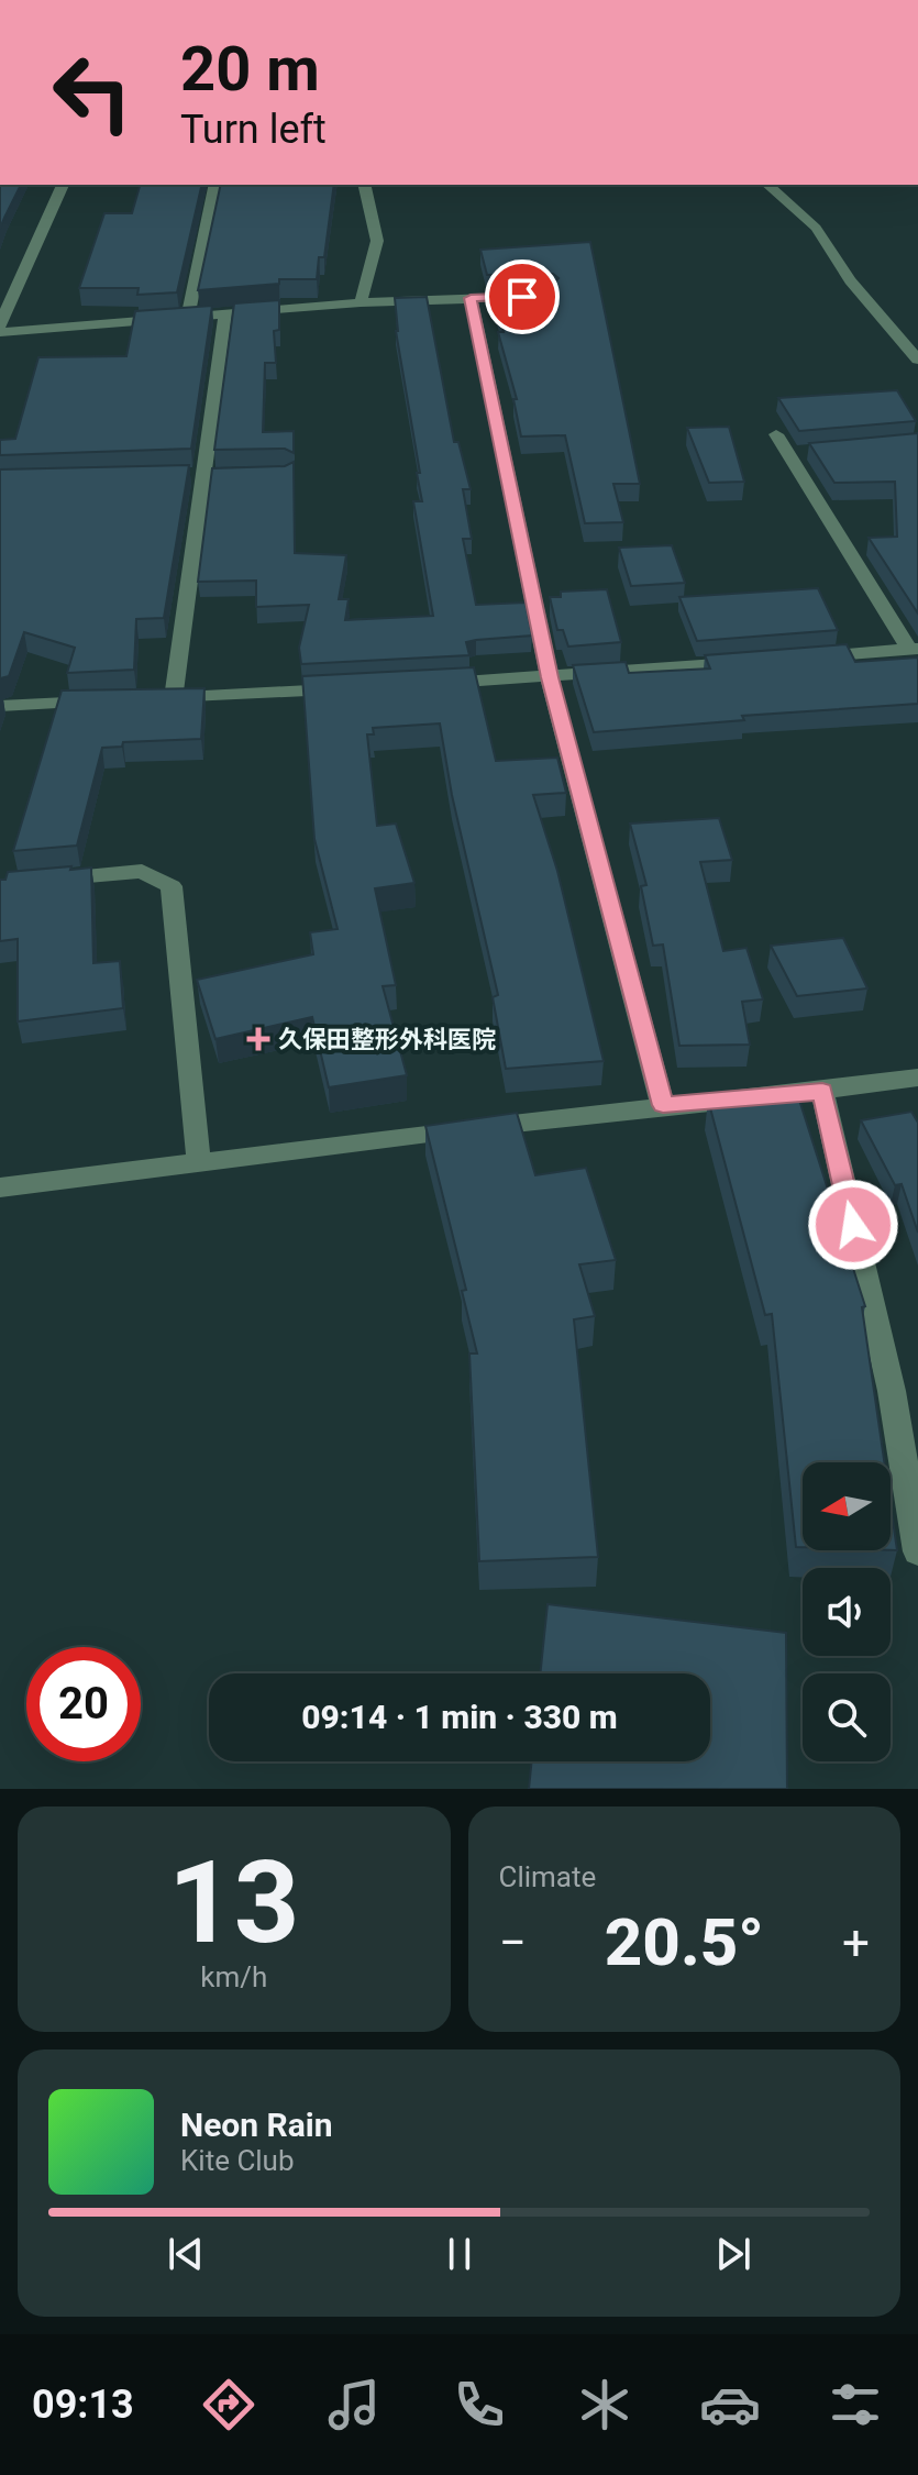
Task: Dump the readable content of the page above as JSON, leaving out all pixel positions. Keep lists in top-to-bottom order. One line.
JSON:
{"places":{"health":["久保田整形外科医院"]},"north":"left","page":{"turn":["20 m","Turn left"],"limit":"20","trip":"09:14 · 1 min · 330 m","tile":[["13","km/h"],"Climate"],"heat":["−","20.5°","+"],"song":["Neon Rain","Kite Club"],"tabs":"09:13"}}
